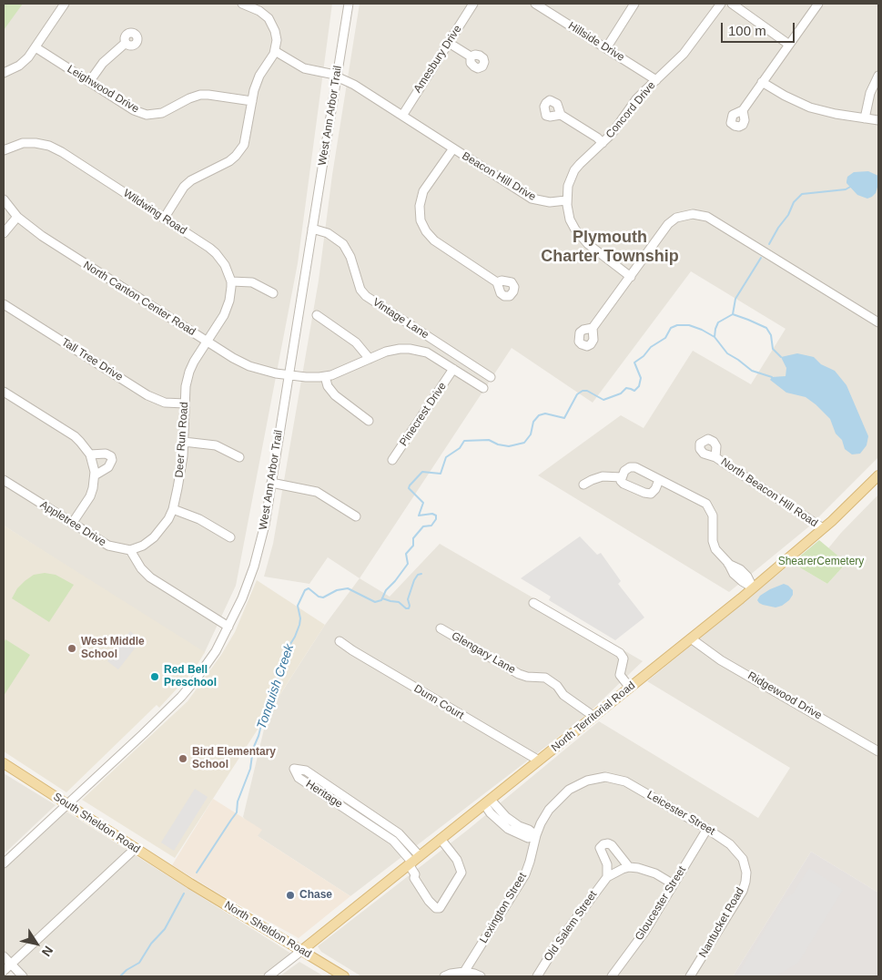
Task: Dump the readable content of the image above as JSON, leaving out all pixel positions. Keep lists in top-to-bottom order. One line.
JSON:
{"streets":{"main road":["North Territorial Road","South Sheldon Road","North Sheldon Road"],"street":["Hillside Drive","Amesbury Drive","Leighwood Drive","Concord Drive","West Ann Arbor Trail","Beacon Hill Drive","Wildwing Road","North Canton Center Road","Vintage Lane","Tall Tree Drive","Pinecrest Drive","Deer Run Road","North Beacon Hill Road","Appletree Drive","Glengary Lane","Ridgewood Drive","Dunn Court","Heritage","Leicester Street","Gloucester Street","Lexington Street","Nantucket Road","Old Salem Street"]},"crossings":[["Hillside Drive","Concord Drive"],["Amesbury Drive","Beacon Hill Drive"],["Concord Drive","Beacon Hill Drive"],["West Ann Arbor Trail","Beacon Hill Drive"],["West Ann Arbor Trail","North Canton Center Road"],["West Ann Arbor Trail","Vintage Lane"],["West Ann Arbor Trail","South Sheldon Road"],["North Canton Center Road","Deer Run Road"],["Tall Tree Drive","Deer Run Road"],["Deer Run Road","Appletree Drive"],["North Beacon Hill Road","North Territorial Road"],["Glengary Lane","North Territorial Road"],["Ridgewood Drive","North Territorial Road"],["Dunn Court","North Territorial Road"],["North Territorial Road","Heritage"],["North Territorial Road","North Sheldon Road"],["Leicester Street","Gloucester Street"],["Leicester Street","Lexington Street"],["Leicester Street","Nantucket Road"],["South Sheldon Road","North Sheldon Road"]],"districts":["Plymouth Charter Township"],"water":["Tonquish Creek"],"parks":["ShearerCemetery"],"places":["West Middle School","Red Bell Preschool","Bird Elementary School","Chase"],"scale_bar":"100 m","north":"bottom right"}
